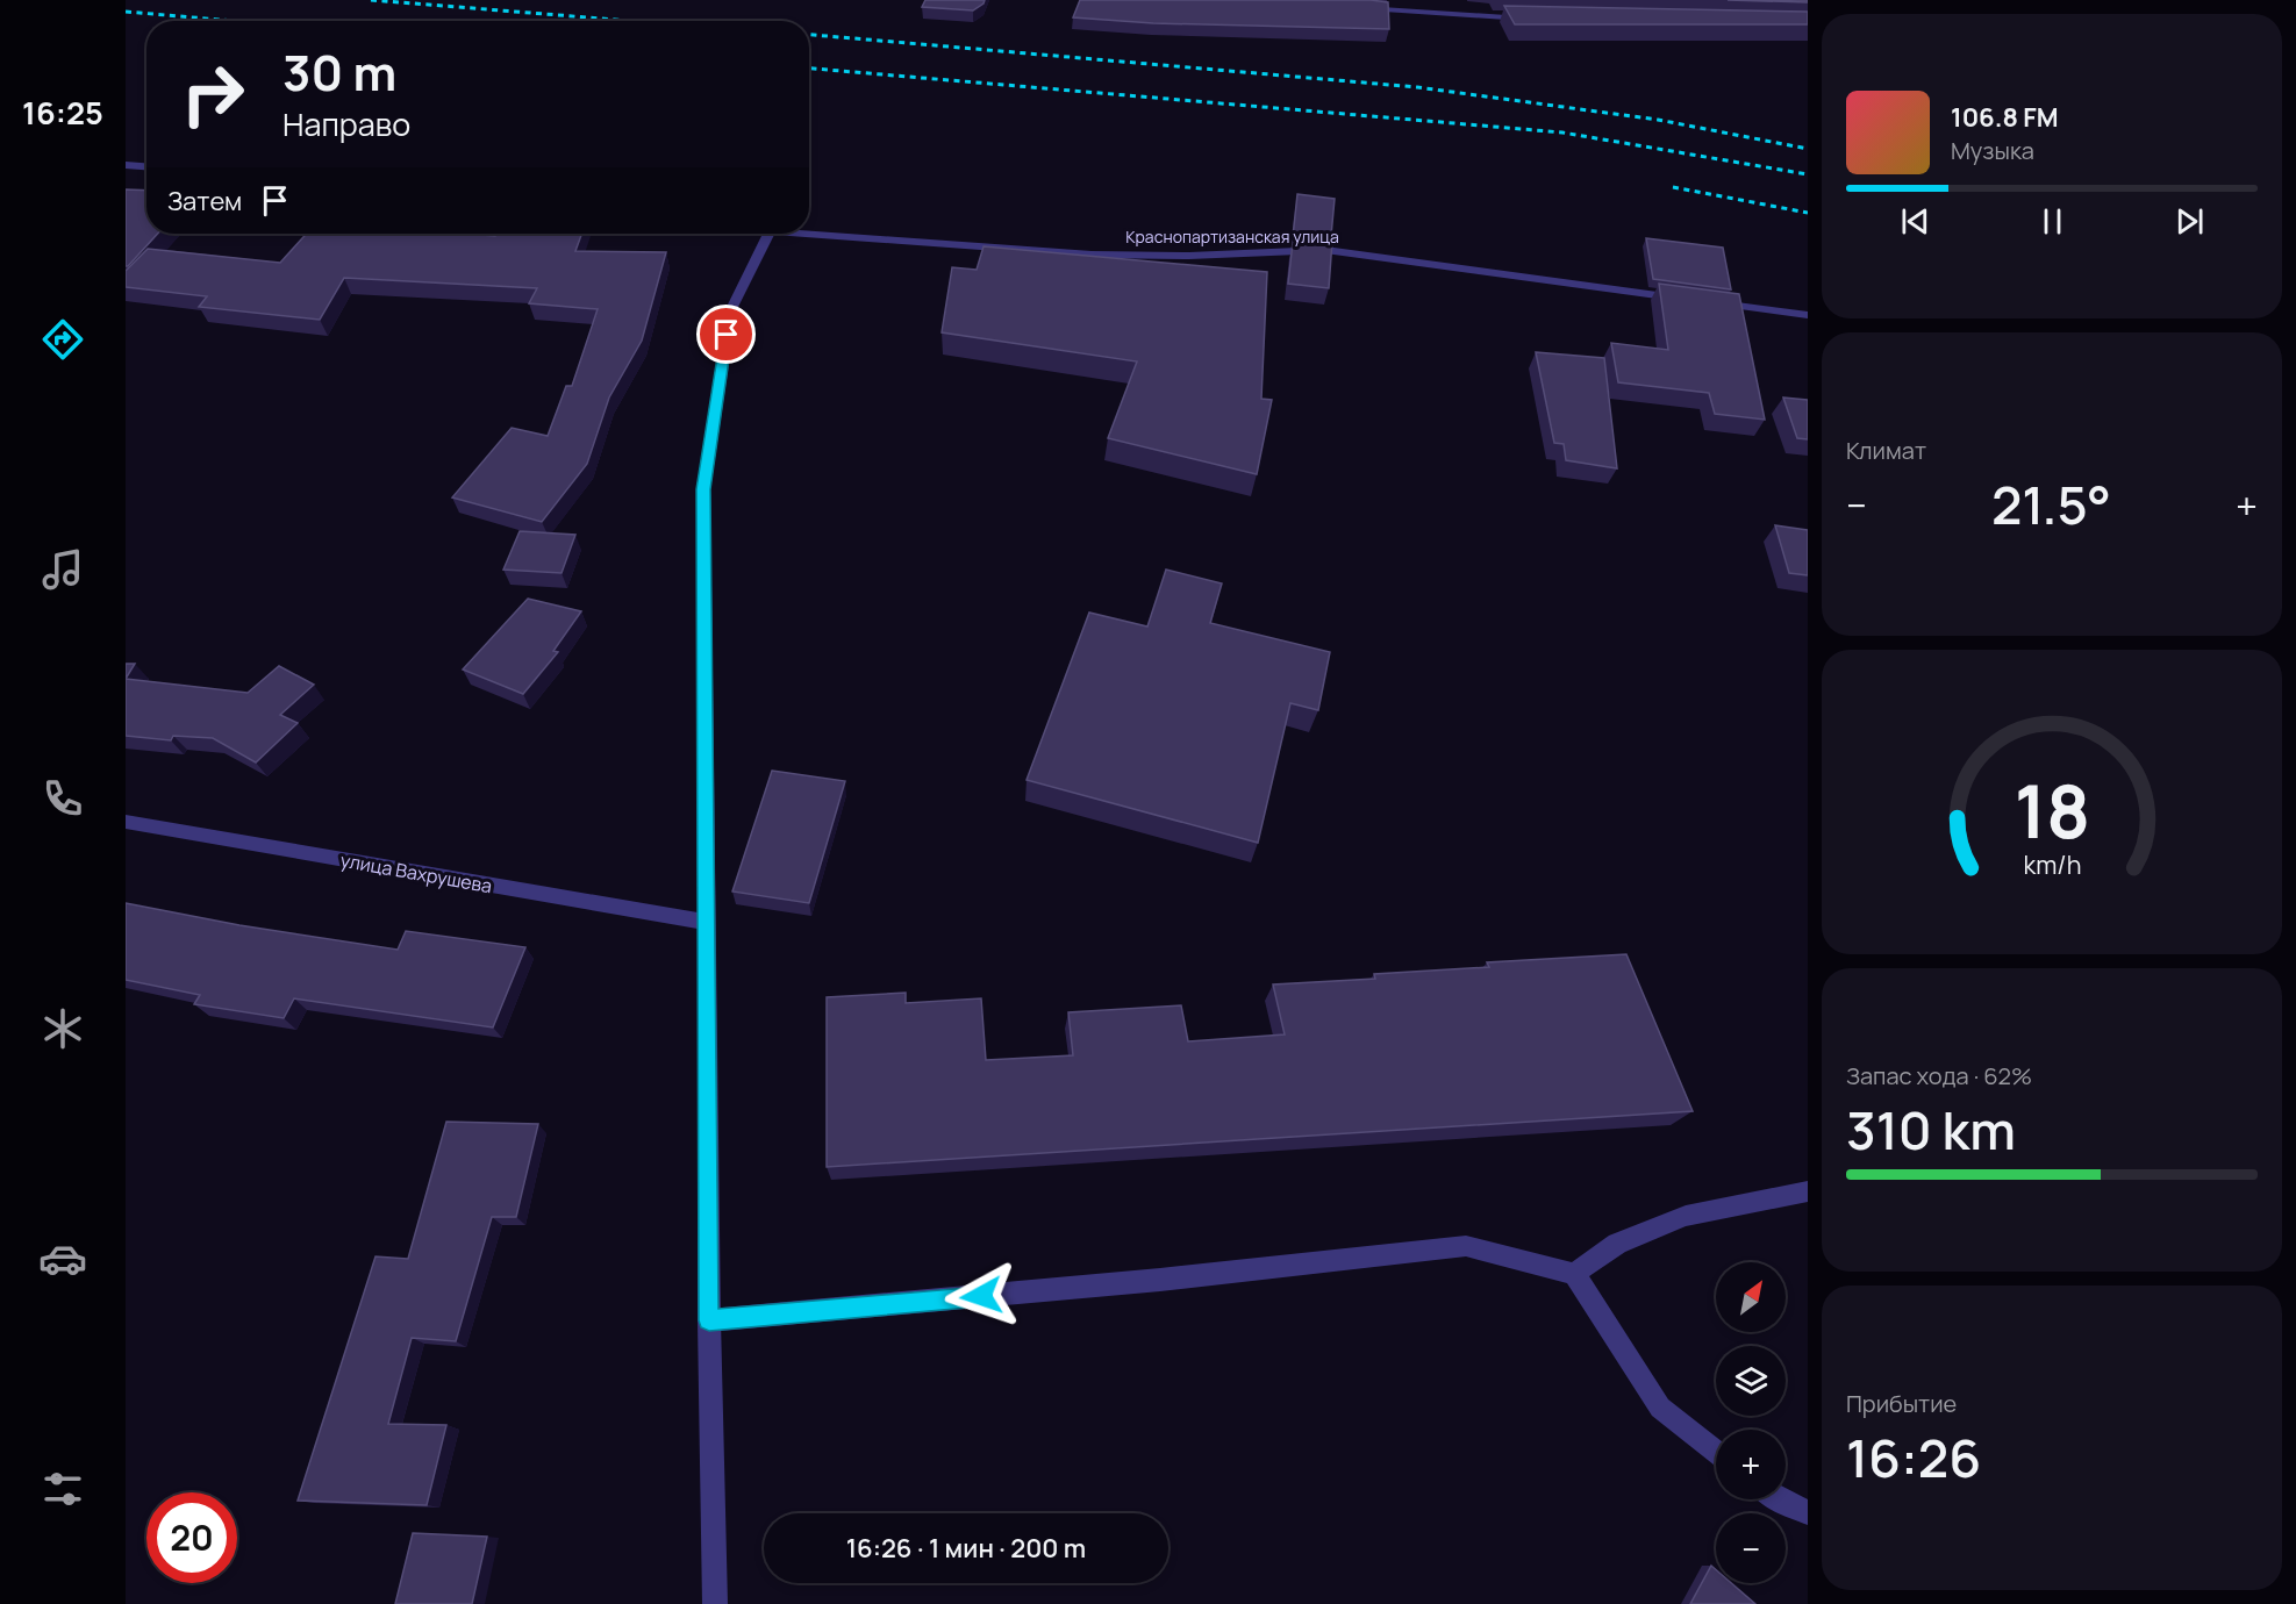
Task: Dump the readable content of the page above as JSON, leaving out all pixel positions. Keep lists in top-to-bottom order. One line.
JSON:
{"streets":{"street":["Краснопартизанская улица","улица Вахрушева"]},"north":"top right","page":{"tabs":"16:25","turn":["30 m","Направо"],"song":["106.8 FM","Музыка"],"then":"Затем","tile":["Климат",["Запас хода · 62%","310 km"],["Прибытие","16:26"]],"heat":["−","21.5°","+"],"map_buttons":["+","−"],"limit":"20","trip":"16:26 · 1 мин · 200 m","gauge":["18","km/h"]}}
